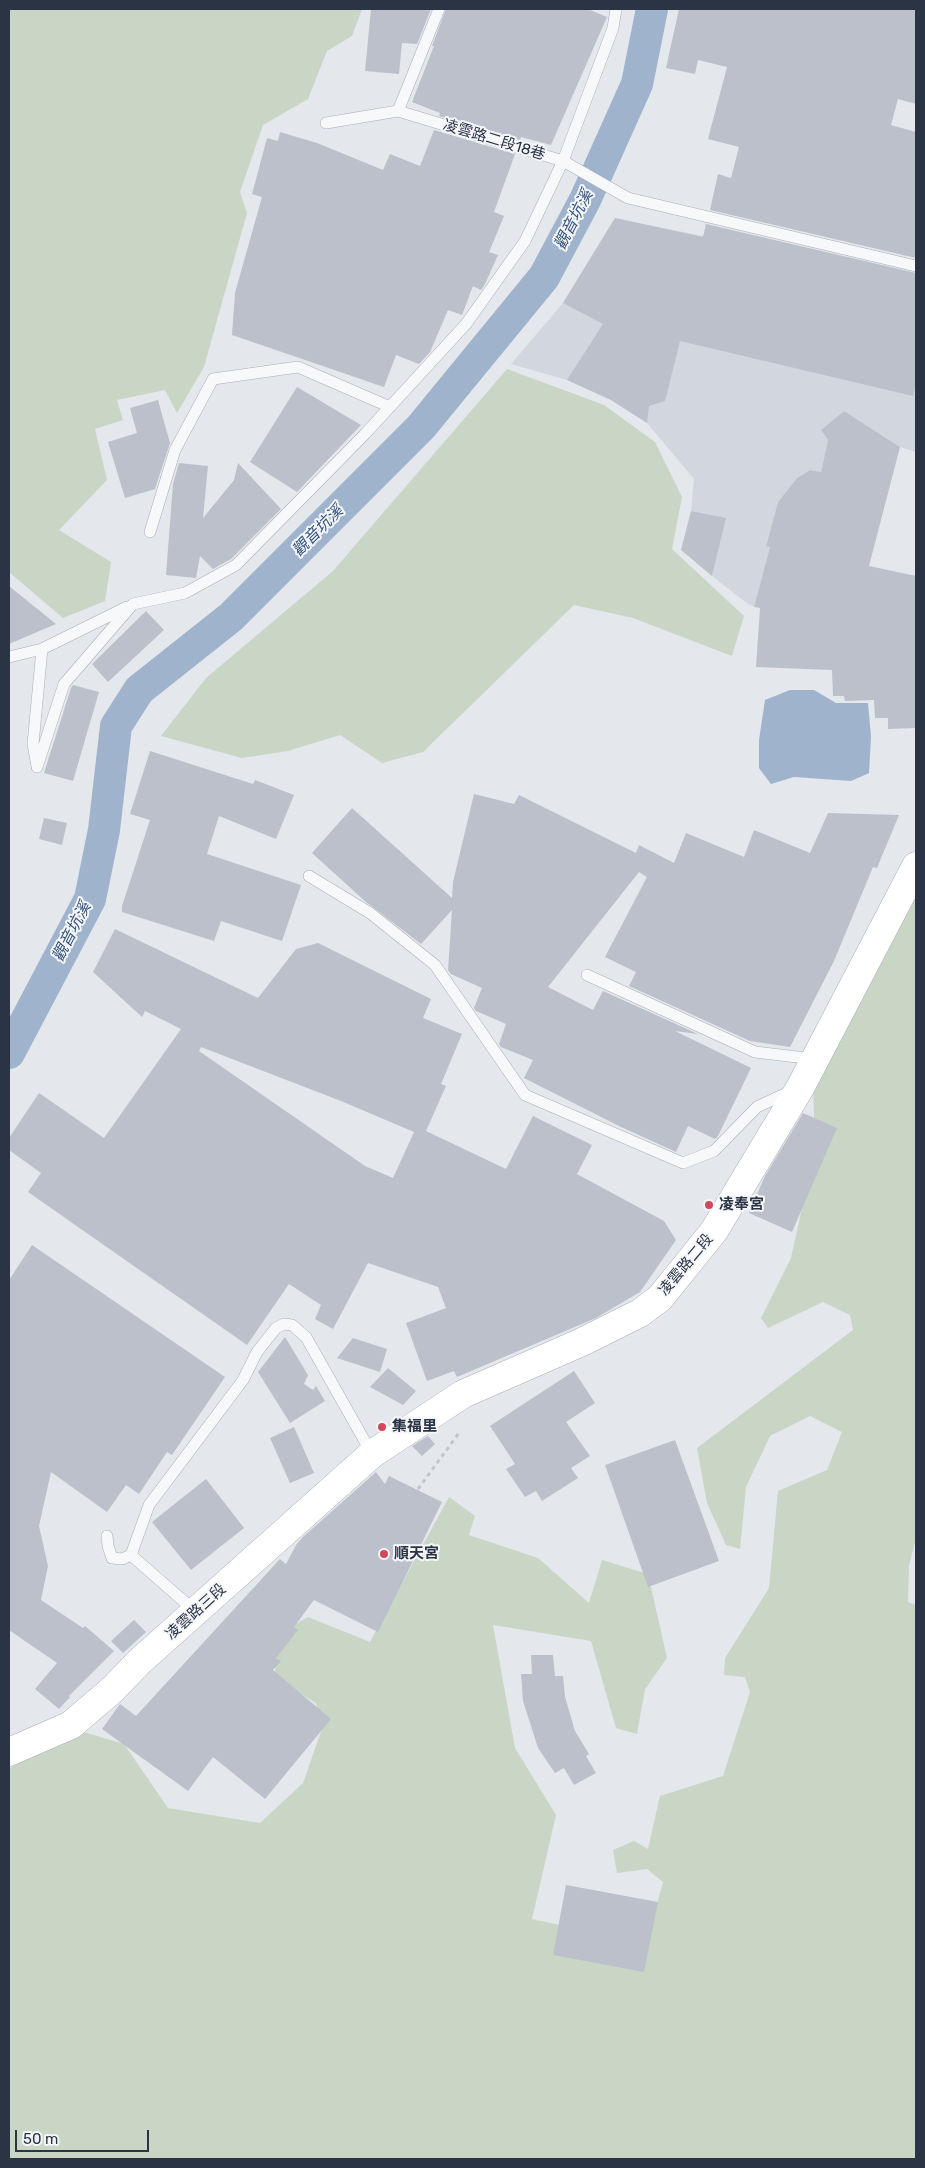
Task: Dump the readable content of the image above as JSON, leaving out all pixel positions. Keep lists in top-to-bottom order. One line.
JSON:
{"streets":{"street":["凌雲路二段","凌雲路三段"],"lane":["凌雲路二段18巷"]},"crossings":[["凌雲路二段","凌雲路三段"]],"water":["觀音坑溪"],"places":["凌奉宮","集福里","順天宮"],"scale_bar":"50 m"}
